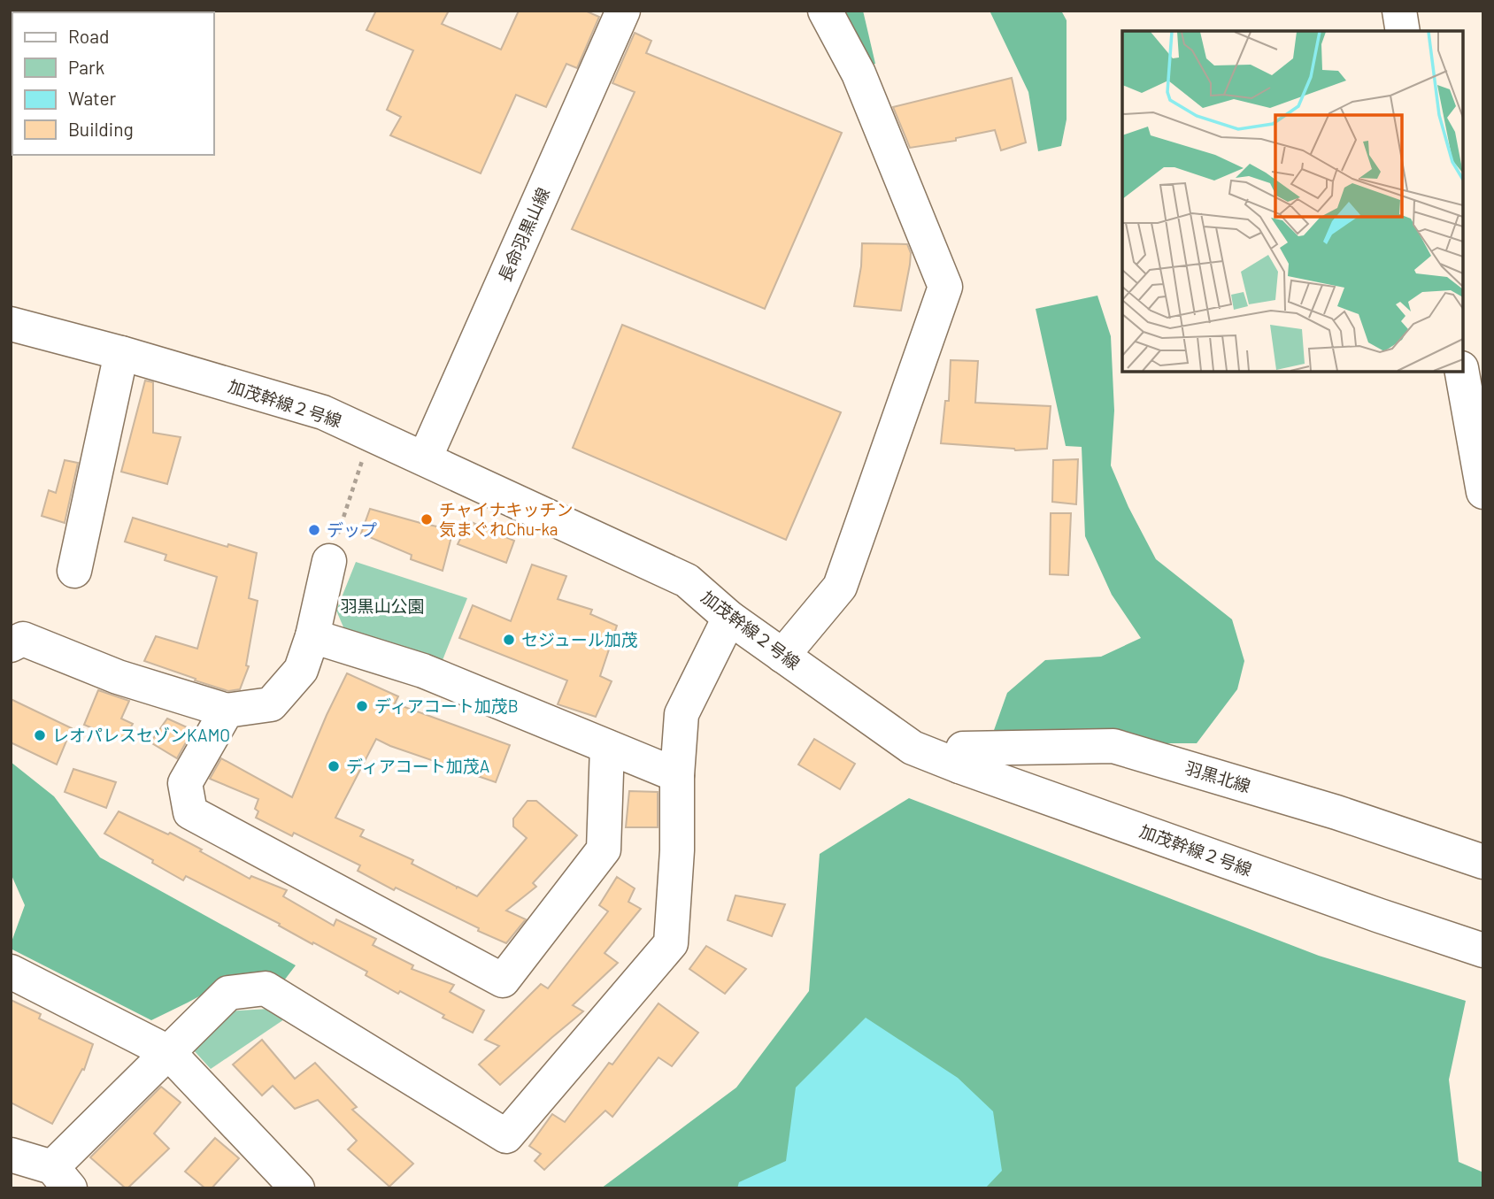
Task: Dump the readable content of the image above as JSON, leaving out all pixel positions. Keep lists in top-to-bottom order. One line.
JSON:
{"streets":{"street":["長命羽黒山線","加茂幹線２号線","羽黒北線"]},"crossings":[["長命羽黒山線","加茂幹線２号線"],["加茂幹線２号線","羽黒北線"]],"parks":["羽黒山公園"],"places":["チャイナキッチン 気まぐれChu-ka","デップ","セジュール加茂","ディアコート加茂B","レオパレスセゾンKAMO","ディアコート加茂A"],"legend":["Road","Park","Water","Building"]}
